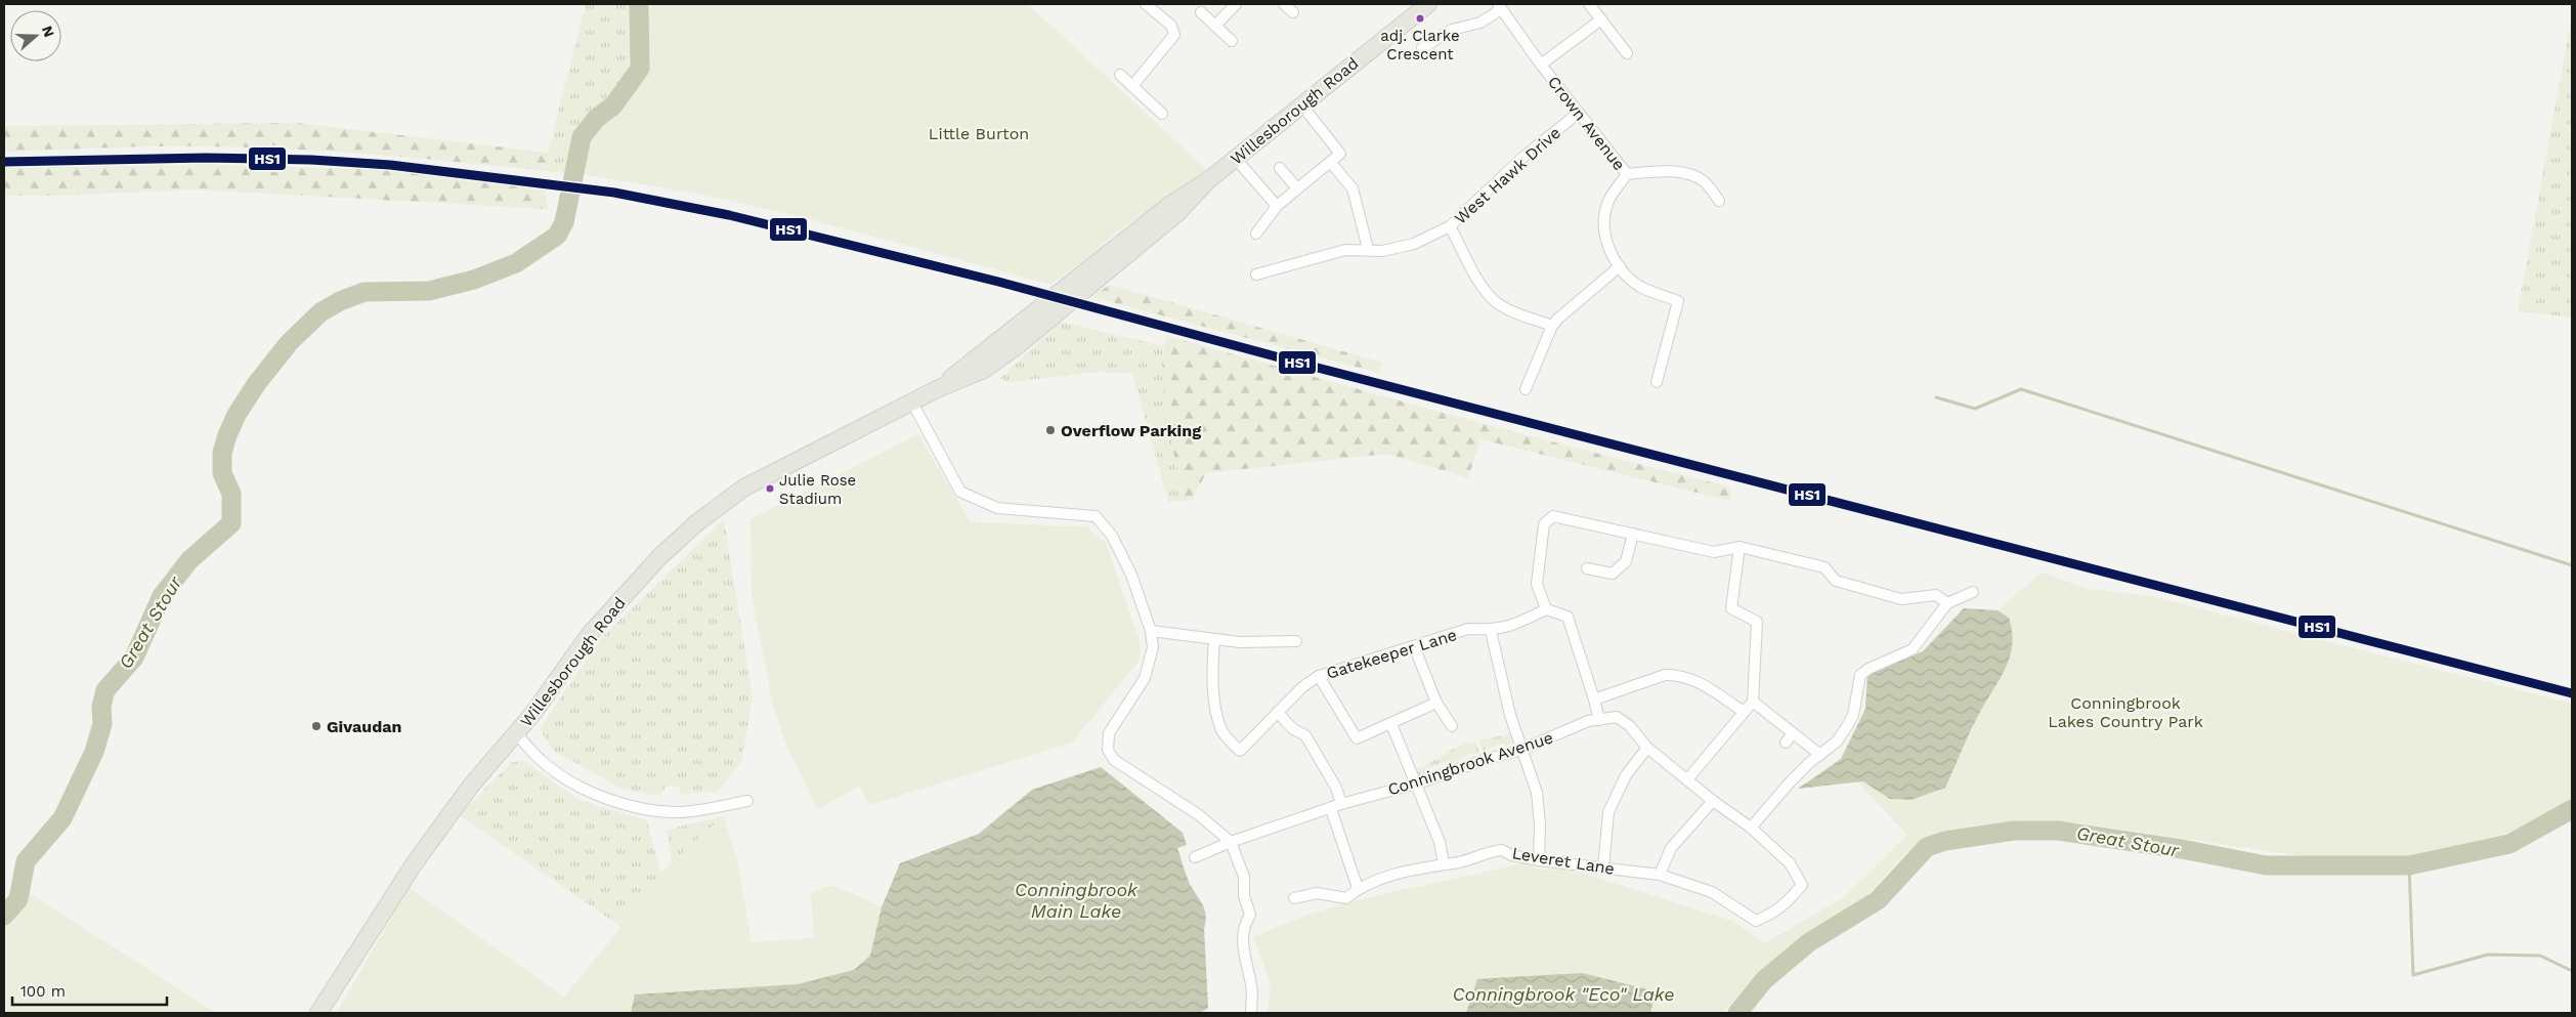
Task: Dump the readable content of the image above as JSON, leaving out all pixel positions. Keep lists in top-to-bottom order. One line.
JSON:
{"streets":{"main road":["Willesborough Road"],"street":["Crown Avenue","West Hawk Drive","Gatekeeper Lane","Conningbrook Avenue","Leveret Lane"]},"crossings":[["Crown Avenue","West Hawk Drive"],["Conningbrook Avenue","Leveret Lane"]],"water":["Great Stour","Conningbrook Main Lake","Conningbrook \"Eco\" Lake"],"parks":["Little Burton","Conningbrook Lakes Country Park"],"places":["adj. Clarke Crescent","Overflow Parking","Julie Rose Stadium","Givaudan"],"lines":["transit line HS1"],"scale_bar":"100 m","north":"right"}
